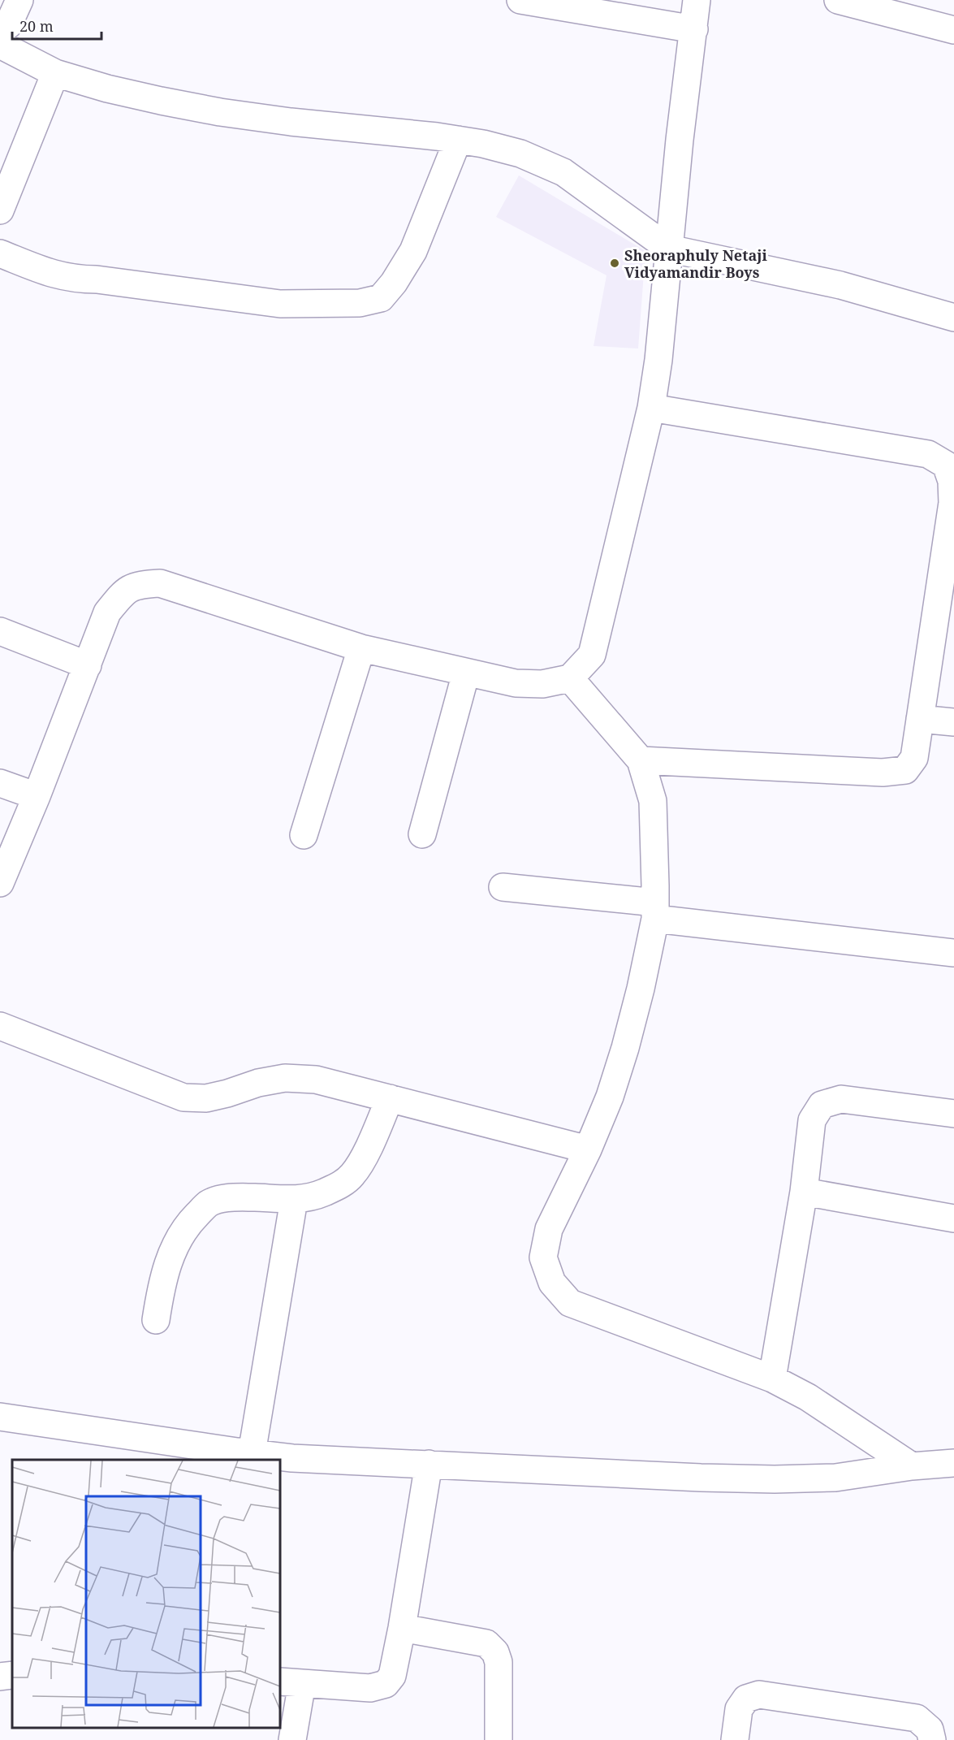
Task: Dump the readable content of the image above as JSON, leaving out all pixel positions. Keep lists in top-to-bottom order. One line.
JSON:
{"places":["Sheoraphuly Netaji Vidyamandir Boys"],"scale_bar":"20 m"}
